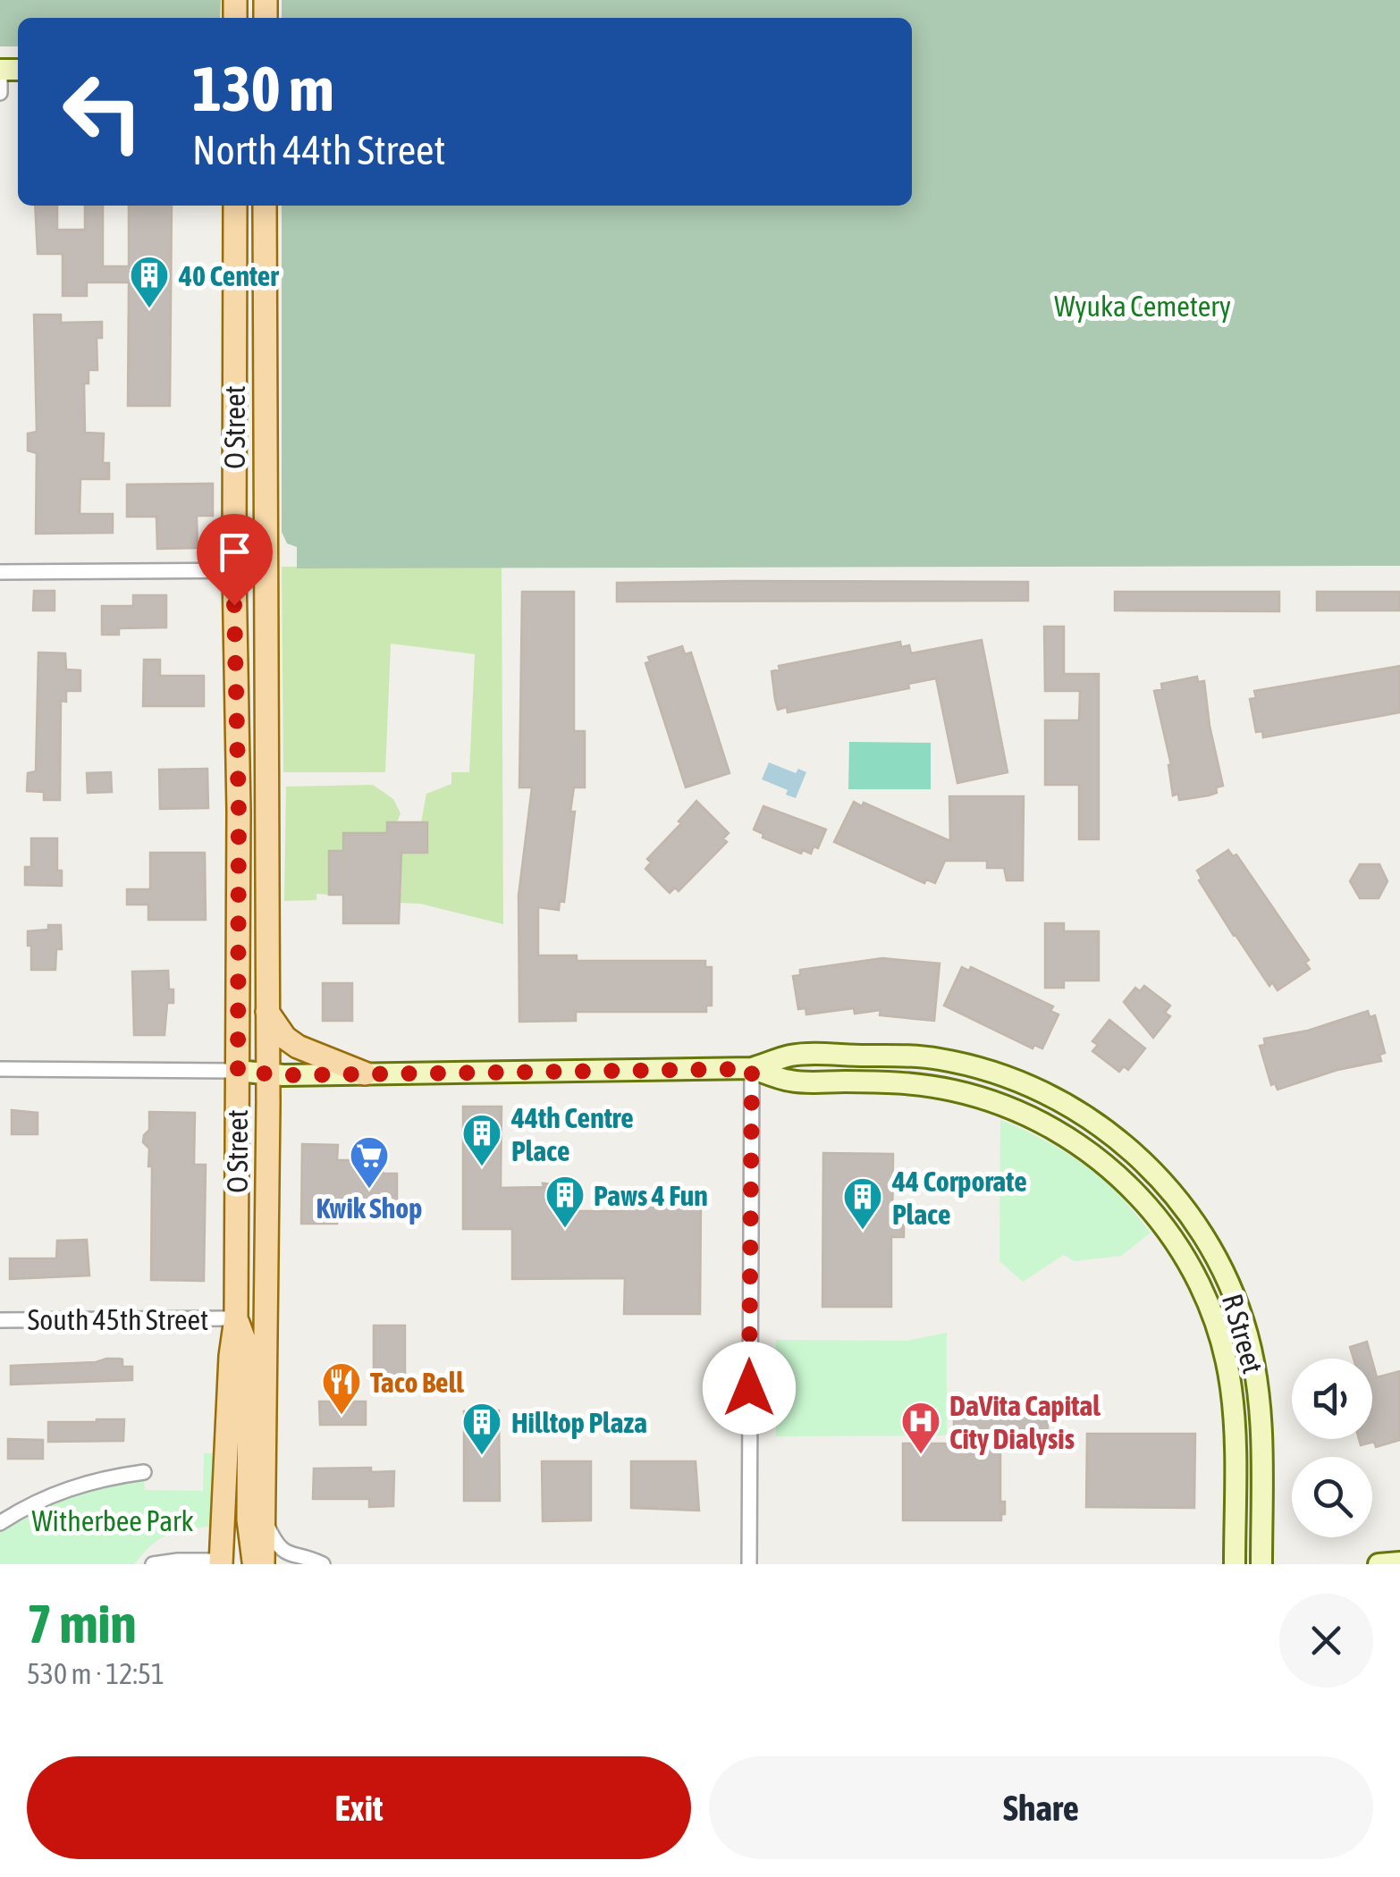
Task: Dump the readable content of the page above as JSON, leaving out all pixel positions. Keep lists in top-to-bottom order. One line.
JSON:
{"streets":{"main road":["O Street","R Street"],"street":["South 45th Street"]},"crossings":[["O Street","South 45th Street"]],"parks":["Wyuka Cemetery","Witherbee Park"],"places":{"building":["40 Center","44th Centre Place","Paws 4 Fun","44 Corporate Place","Hilltop Plaza"],"supermarket":["Kwik Shop"],"restaurant":["Taco Bell"],"hospital":["DaVita Capital City Dialysis"]},"page":{"turn":["130 m","North 44th Street"],"heading":["7 min","530 m · 12:51"],"buttons":["Exit","Share"]}}
